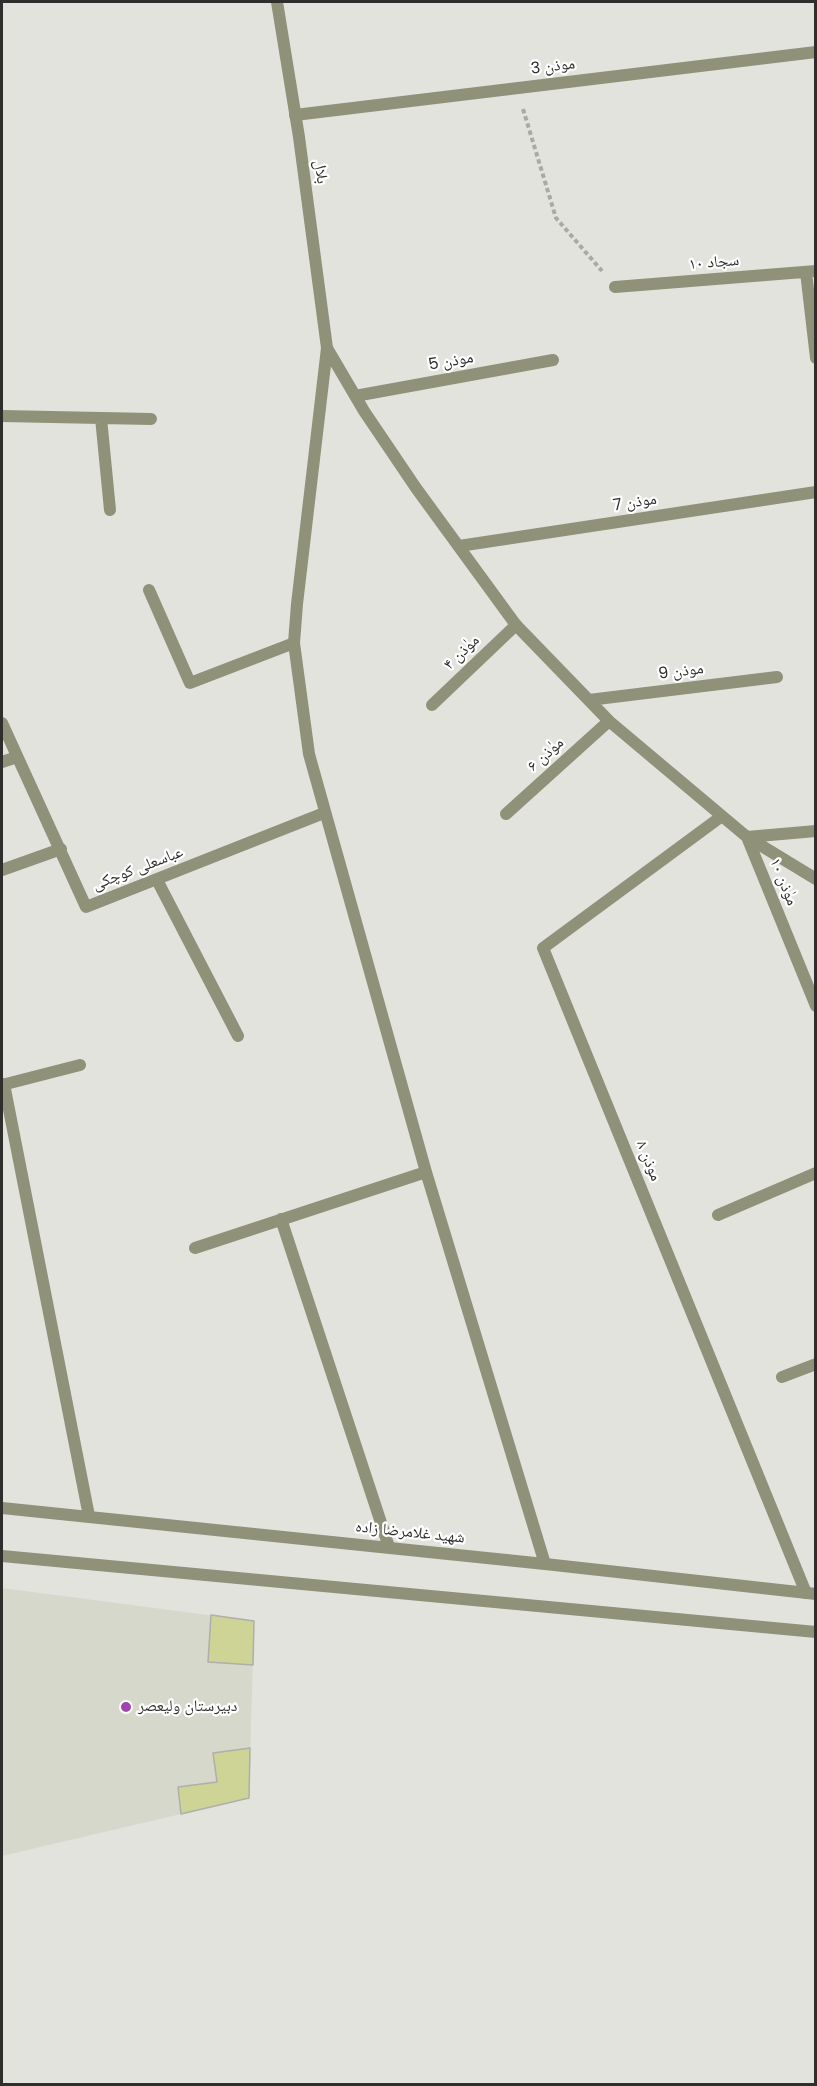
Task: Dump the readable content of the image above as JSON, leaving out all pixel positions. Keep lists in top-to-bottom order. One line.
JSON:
{"streets":{"street":["موذن 3","بلال","سجاد ۱۰","موذن 5","موذن 7","موٰذن ۴","موذن 9","موٰذن ۶","عباسعلی کوچکی","موٰذن ۱۰","موذن ۸","شهید غلامرضا زاده"]},"crossings":[["موذن 3","بلال"],["موذن ۸","شهید غلامرضا زاده"]],"places":["دبیرستان ولیعصر"]}
